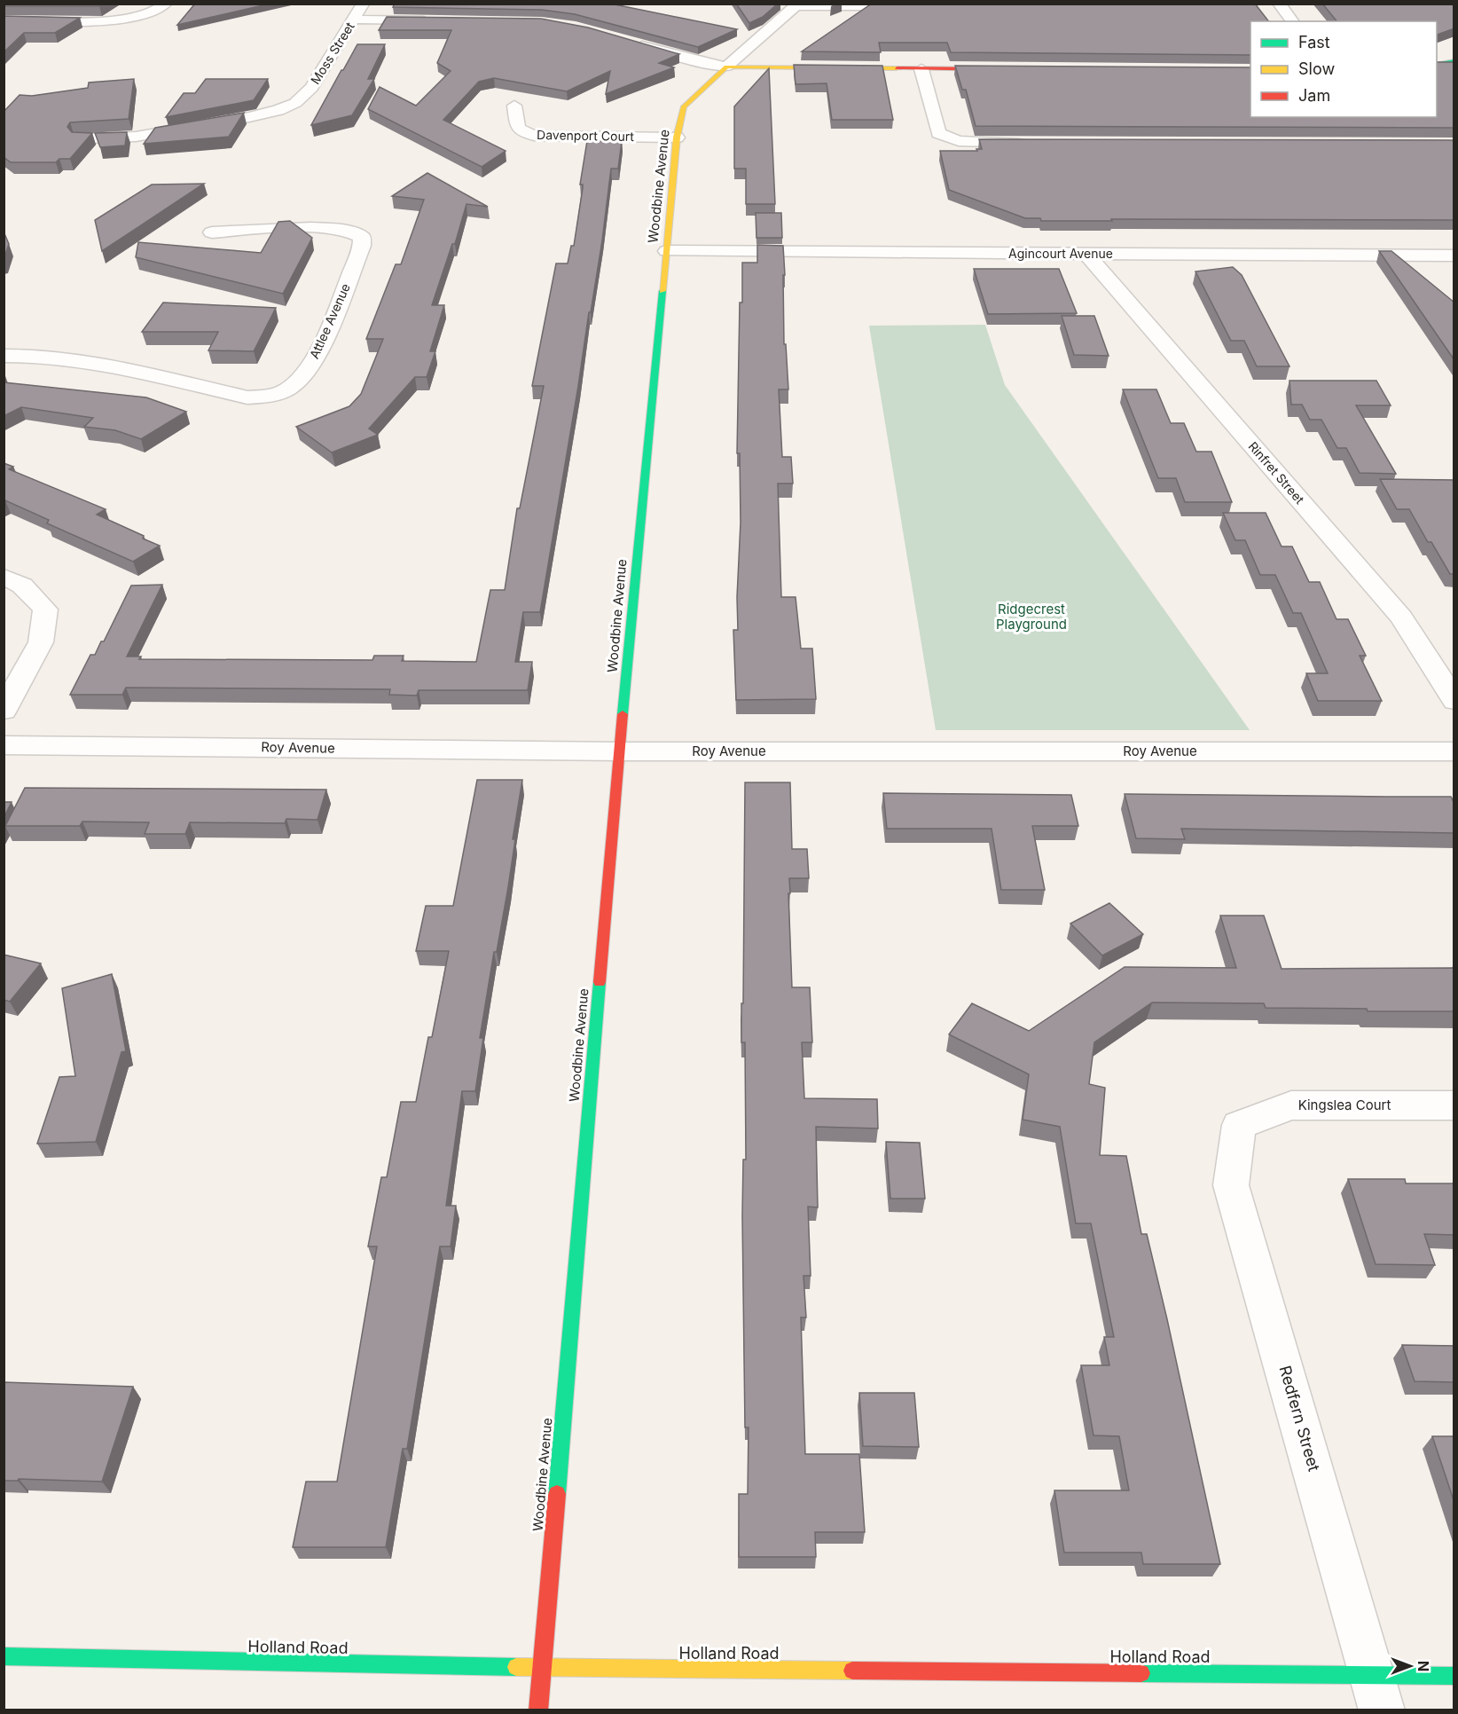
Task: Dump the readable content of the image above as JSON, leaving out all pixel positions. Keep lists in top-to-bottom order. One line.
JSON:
{"streets":{"street":["Moss Street","Davenport Court","Woodbine Avenue","Agincourt Avenue","Attlee Avenue","Rinfret Street","Roy Avenue","Kingslea Court","Redfern Street","Holland Road"]},"crossings":[["Davenport Court","Woodbine Avenue"],["Woodbine Avenue","Agincourt Avenue"],["Woodbine Avenue","Roy Avenue"],["Woodbine Avenue","Holland Road"],["Agincourt Avenue","Rinfret Street"],["Kingslea Court","Redfern Street"],["Redfern Street","Holland Road"]],"parks":["Ridgecrest Playground"],"legend":["Fast","Slow","Jam"],"north":"right"}
